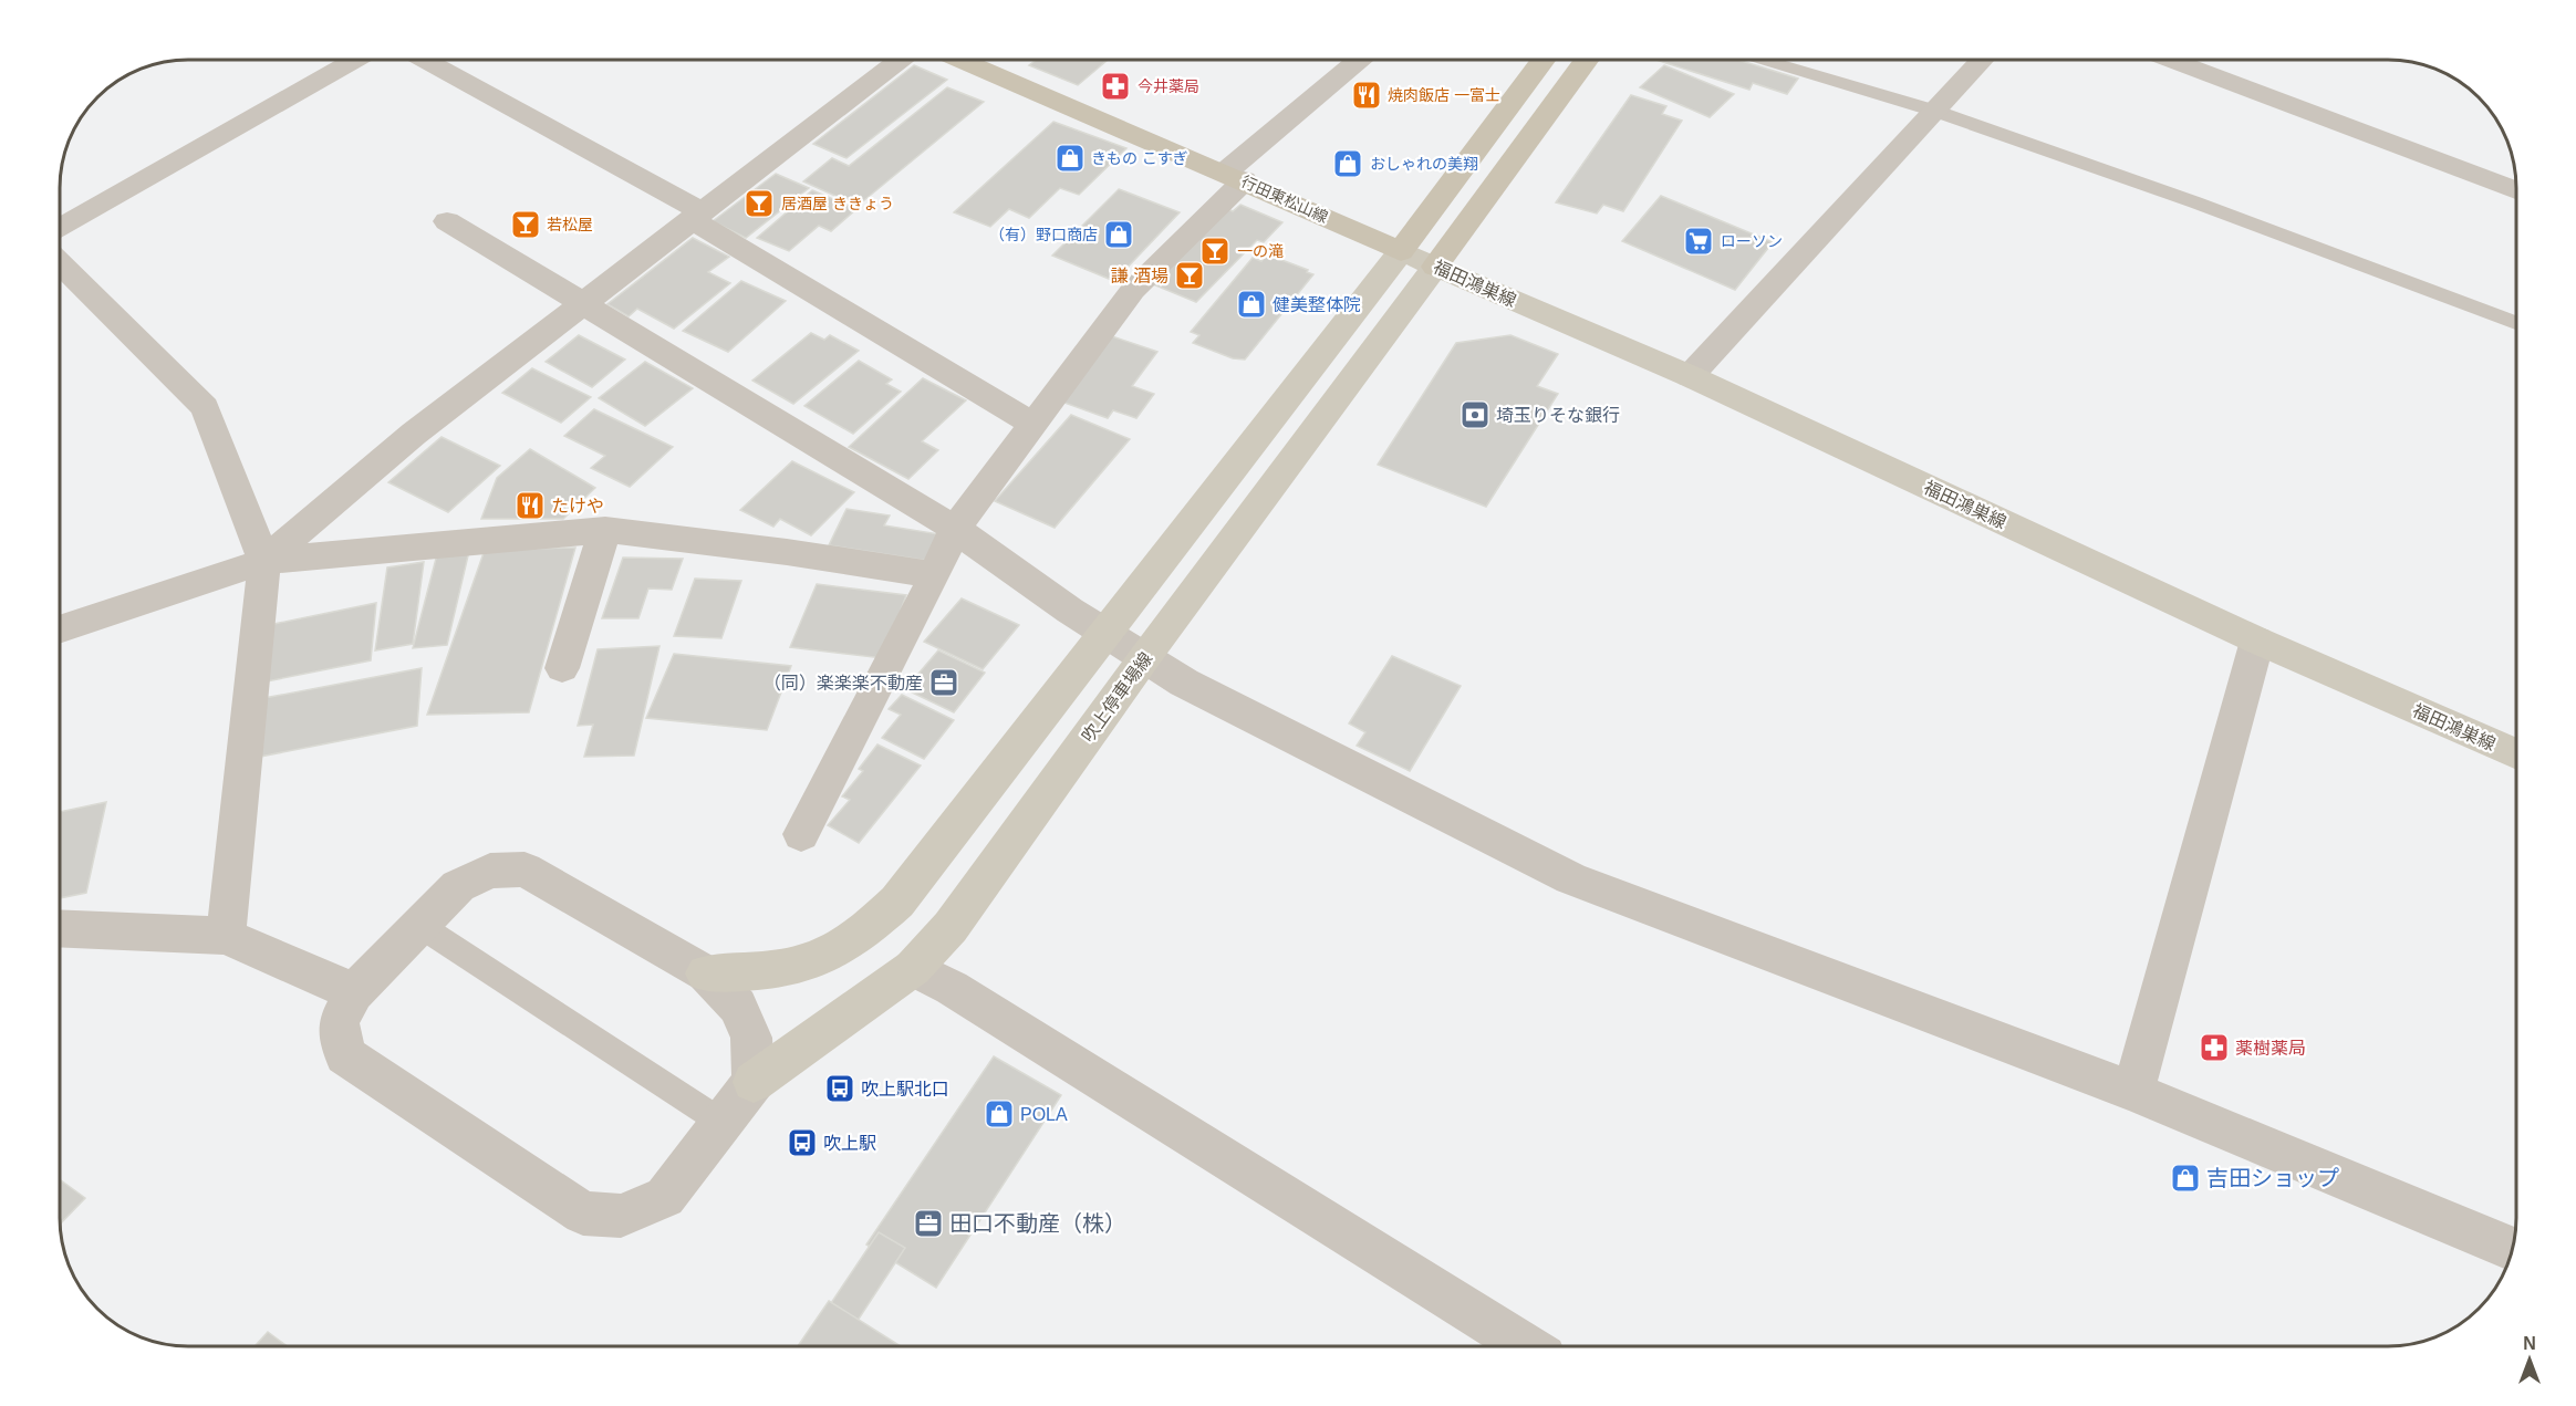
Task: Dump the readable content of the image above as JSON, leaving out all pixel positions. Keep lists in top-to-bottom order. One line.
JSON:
{"streets":{"main road":["行田東松山線","福田鴻巣線","吹上停車場線"]},"crossings":[["行田東松山線","福田鴻巣線"],["福田鴻巣線","吹上停車場線"]],"places":{"pharmacy":["今井薬局","薬樹薬局"],"restaurant":["焼肉飯店 一富士","たけや"],"shop":["きもの こすぎ","おしゃれの美翔","（有）野口商店","健美整体院","POLA","吉田ショップ"],"bar":["居酒屋 ききょう","若松屋","一の滝","謙 酒場"],"supermarket":["ローソン"],"bank":["埼玉りそな銀行"],"office":["（同）楽楽楽不動産","田口不動産（株）"],"bus stop":["吹上駅北口","吹上駅"]},"north":"top"}
